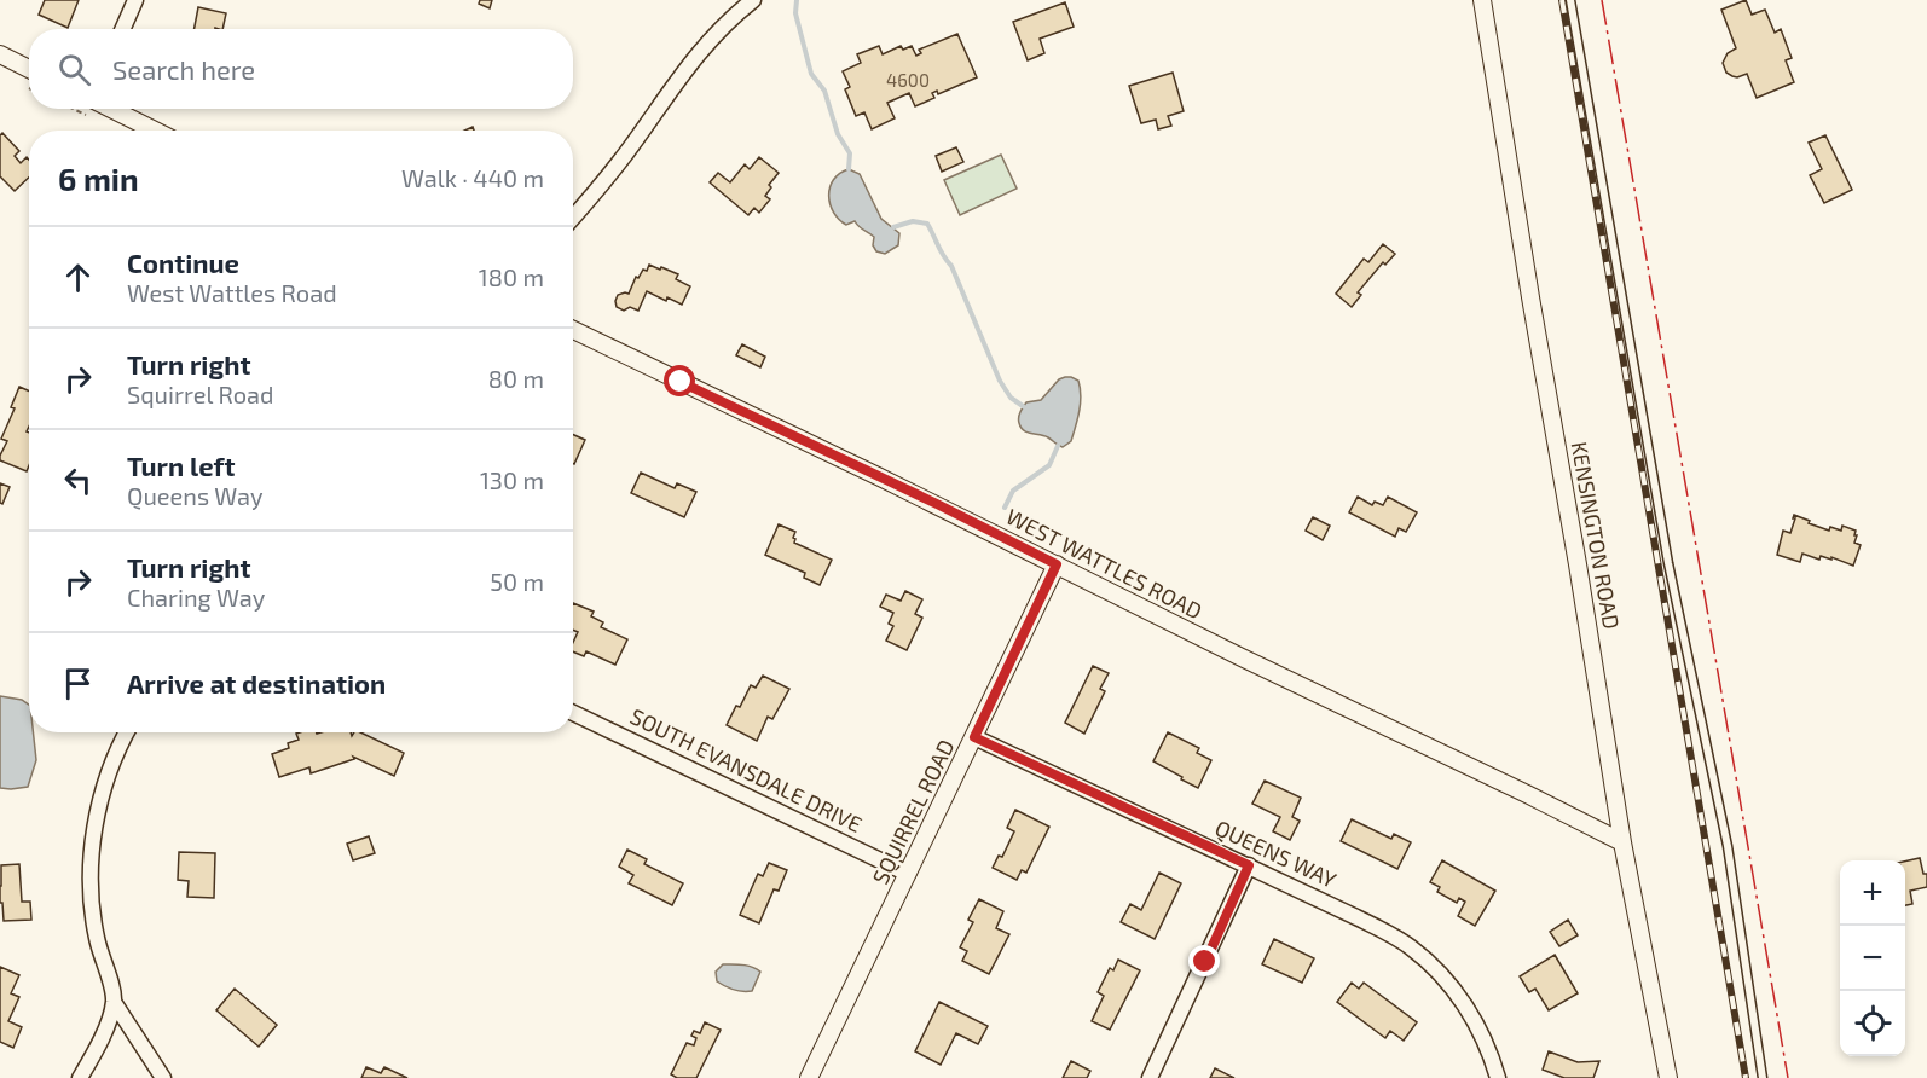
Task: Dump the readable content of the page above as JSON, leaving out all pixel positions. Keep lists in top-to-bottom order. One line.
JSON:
{"streets":{"street":["KENSINGTON ROAD","WEST WATTLES ROAD","SOUTH EVANSDALE DRIVE","SQUIRREL ROAD","QUEENS WAY"]},"crossings":[["KENSINGTON ROAD","WEST WATTLES ROAD"],["WEST WATTLES ROAD","SQUIRREL ROAD"],["SOUTH EVANSDALE DRIVE","SQUIRREL ROAD"],["SQUIRREL ROAD","QUEENS WAY"]],"house_numbers":["4600"],"page":{"search":"Search here","heading":["6 min","Walk · 440 m"],"list":[["Continue","West Wattles Road","180 m"],["Turn right","Squirrel Road","80 m"],["Turn left","Queens Way","130 m"],["Turn right","Charing Way","50 m"],"Arrive at destination"],"map_buttons":["+","−"]}}
